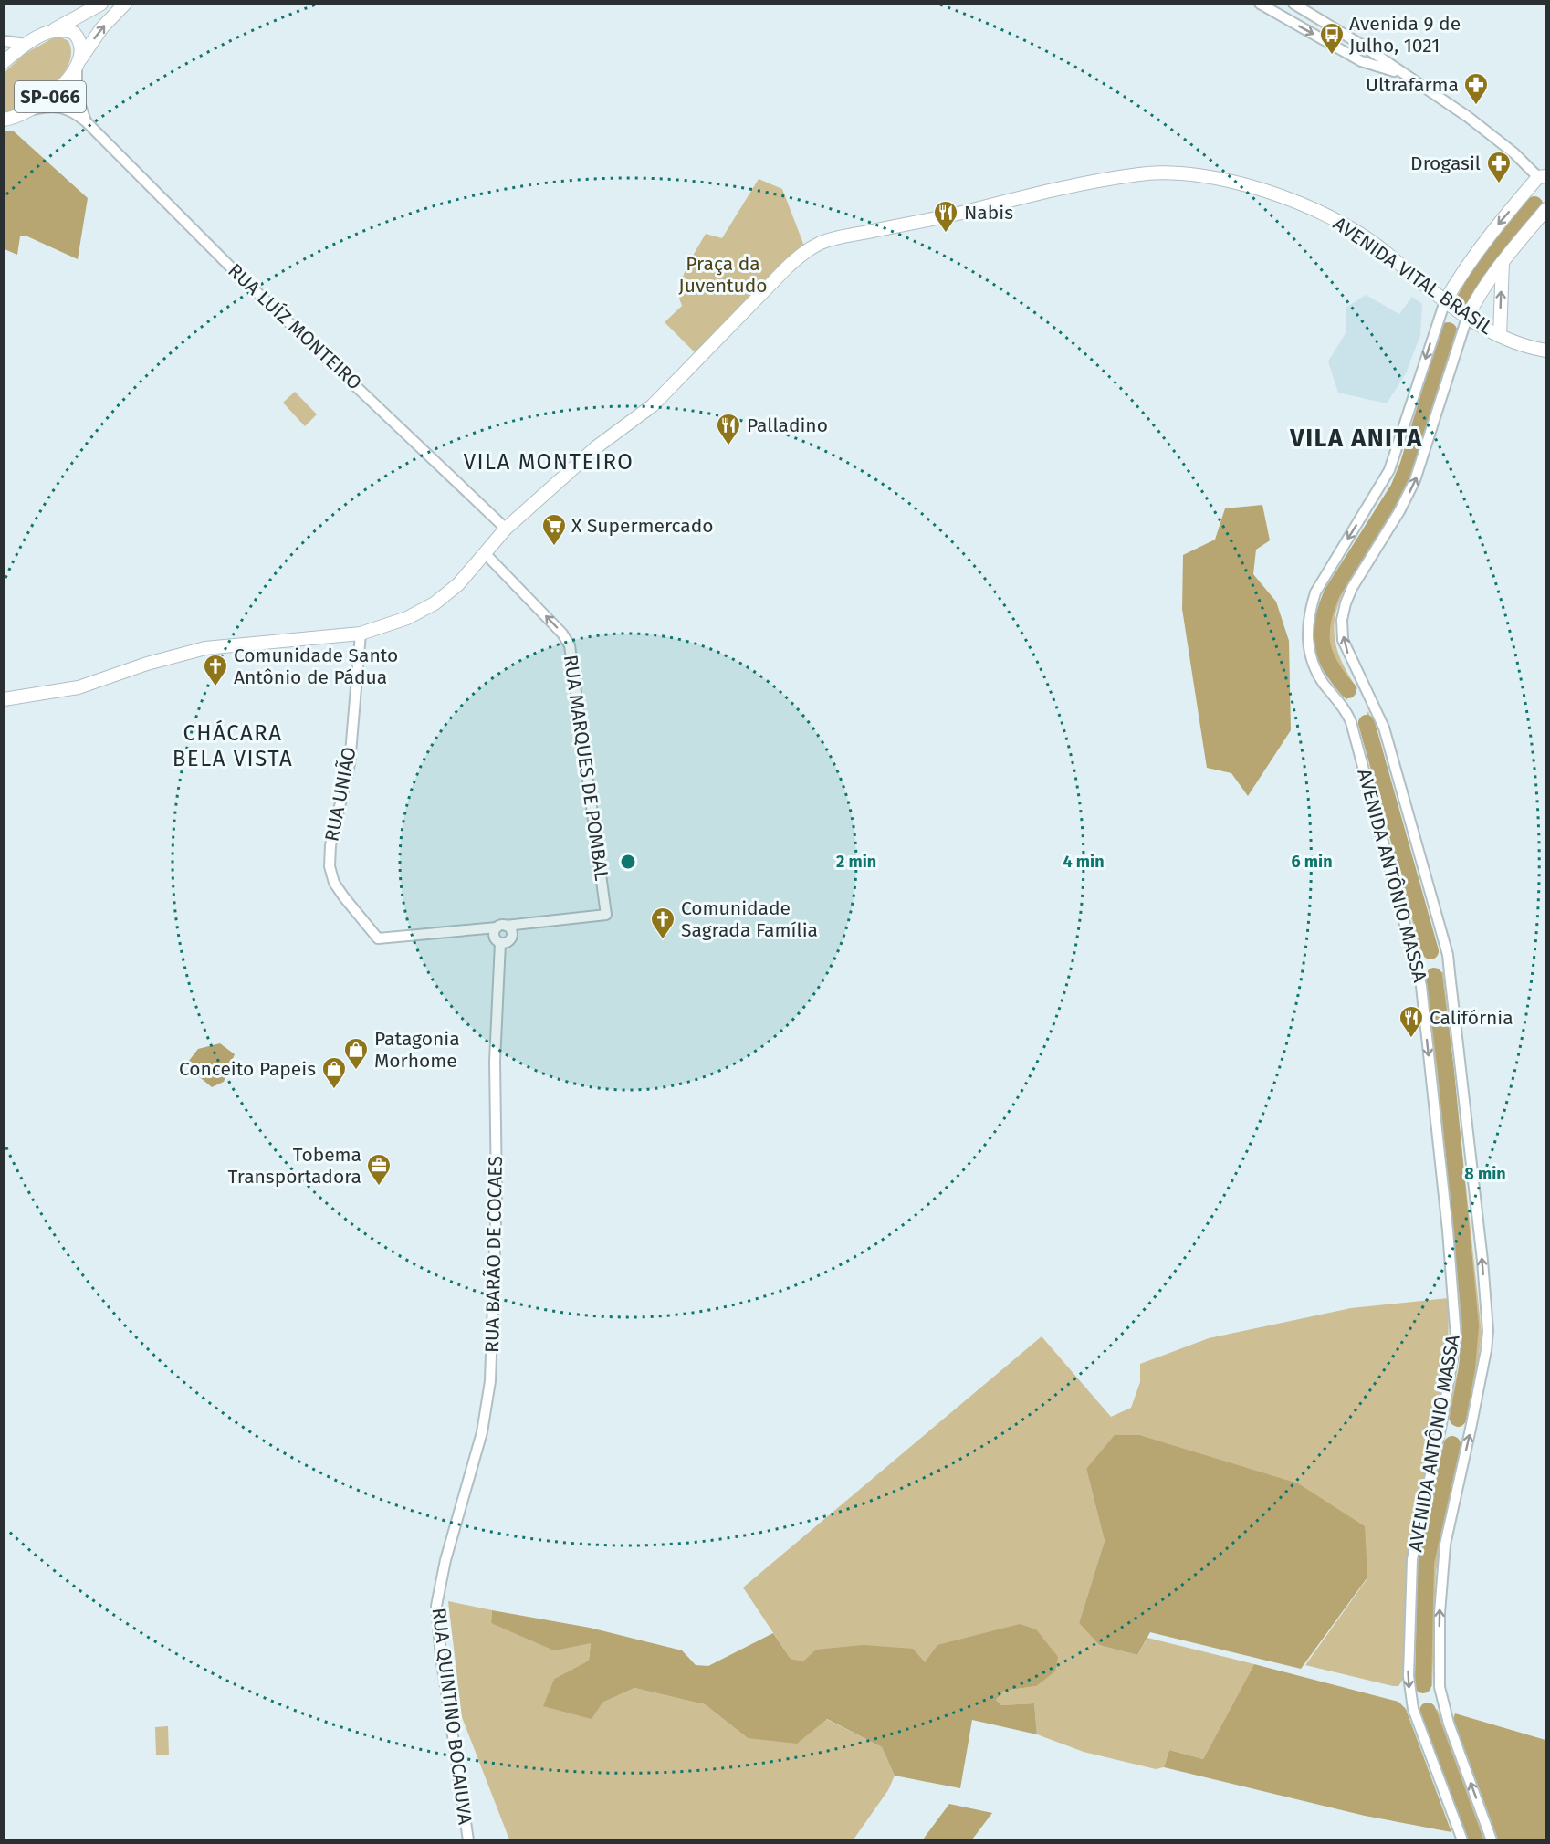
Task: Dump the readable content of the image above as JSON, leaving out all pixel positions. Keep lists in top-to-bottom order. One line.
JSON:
{"streets":{"main road":["SP-066","AVENIDA VITAL BRASIL","AVENIDA ANTÔNIO MASSA"],"street":["RUA LUÍZ MONTEIRO","RUA MARQUES DE POMBAL","RUA UNIÃO","RUA BARÃO DE COCAES","RUA QUINTINO BOCAIUVA"]},"crossings":[["SP-066","RUA LUÍZ MONTEIRO"],["AVENIDA VITAL BRASIL","RUA LUÍZ MONTEIRO"],["AVENIDA VITAL BRASIL","RUA MARQUES DE POMBAL"],["AVENIDA VITAL BRASIL","RUA UNIÃO"],["AVENIDA VITAL BRASIL","AVENIDA ANTÔNIO MASSA"],["RUA BARÃO DE COCAES","RUA QUINTINO BOCAIUVA"]],"districts":["VILA ANITA","VILA MONTEIRO","CHÁCARA BELA VISTA"],"parks":["Praça da Juventudo"],"places":{"bus stop":["Avenida 9 de Julho, 1021"],"pharmacy":["Ultrafarma","Drogasil"],"restaurant":["Nabis","Palladino","Califórnia"],"supermarket":["X Supermercado"],"church":["Comunidade Santo Antônio de Pádua","Comunidade Sagrada Família"],"shop":["Patagonia Morhome","Conceito Papeis"],"office":["Tobema Transportadora"]},"rings":["2 min","4 min","6 min","8 min"]}
